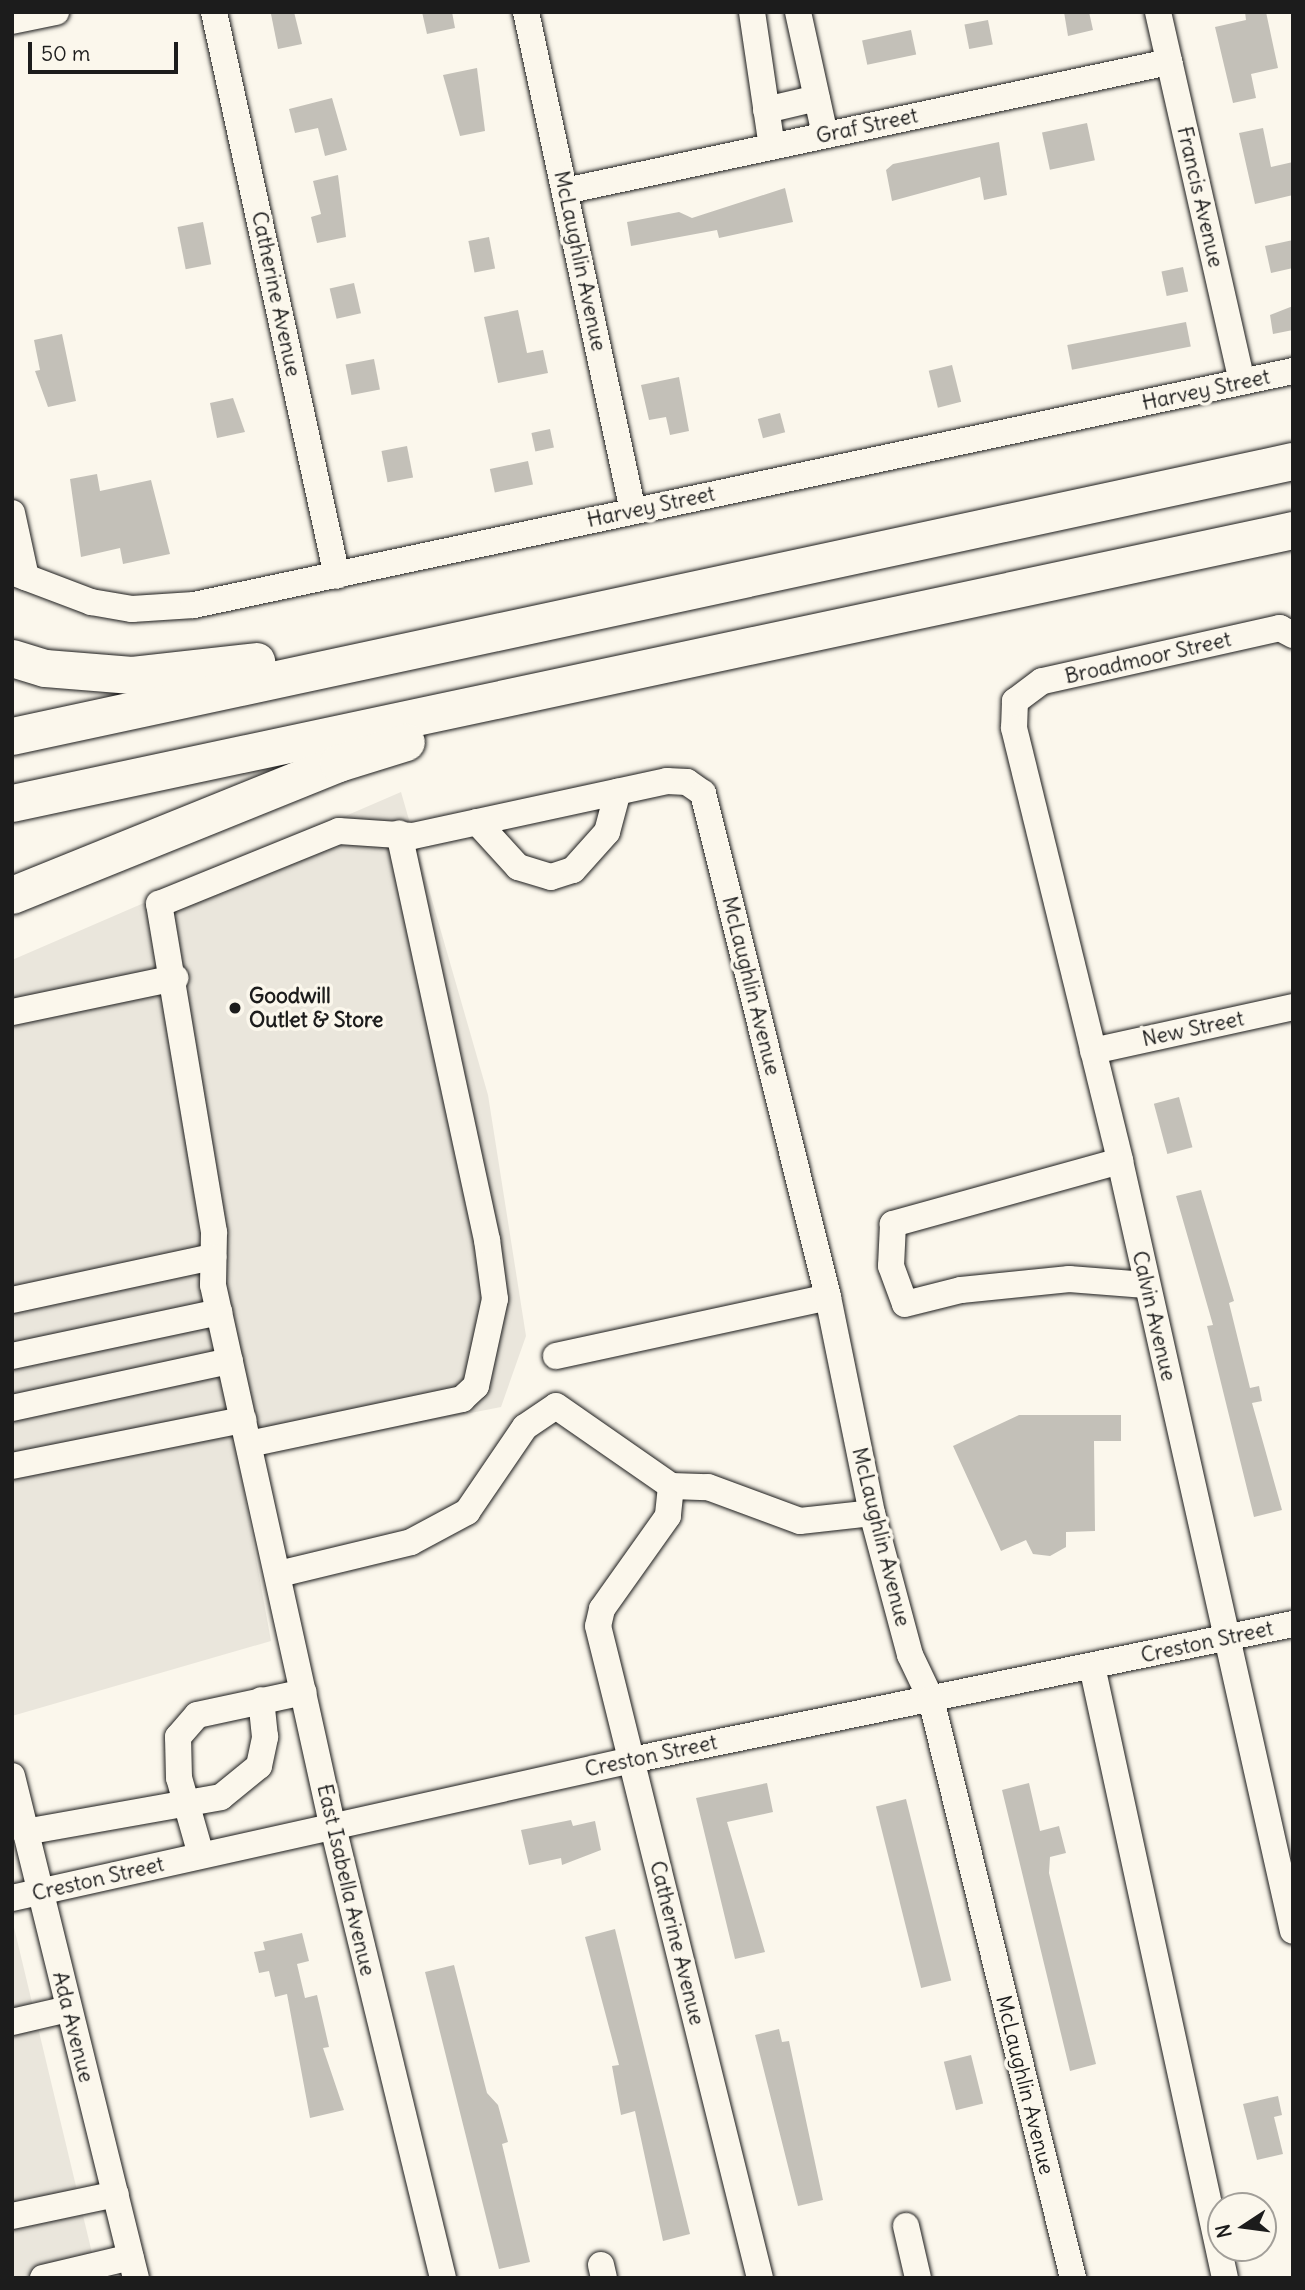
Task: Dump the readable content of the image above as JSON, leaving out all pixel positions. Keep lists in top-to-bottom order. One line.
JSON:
{"streets":{"street":["Graf Street","Francis Avenue","McLaughlin Avenue","Catherine Avenue","Harvey Street","Broadmoor Street","New Street","Calvin Avenue","Creston Street","East Isabella Avenue","Ada Avenue"]},"crossings":[["Graf Street","Francis Avenue"],["Graf Street","McLaughlin Avenue"],["Francis Avenue","Harvey Street"],["McLaughlin Avenue","Harvey Street"],["McLaughlin Avenue","Creston Street"],["Catherine Avenue","Harvey Street"],["Catherine Avenue","Creston Street"],["Broadmoor Street","Calvin Avenue"],["New Street","Calvin Avenue"],["Calvin Avenue","Creston Street"],["Creston Street","East Isabella Avenue"],["Creston Street","Ada Avenue"]],"places":["Goodwill Outlet & Store"],"scale_bar":"50 m","north":"left"}
